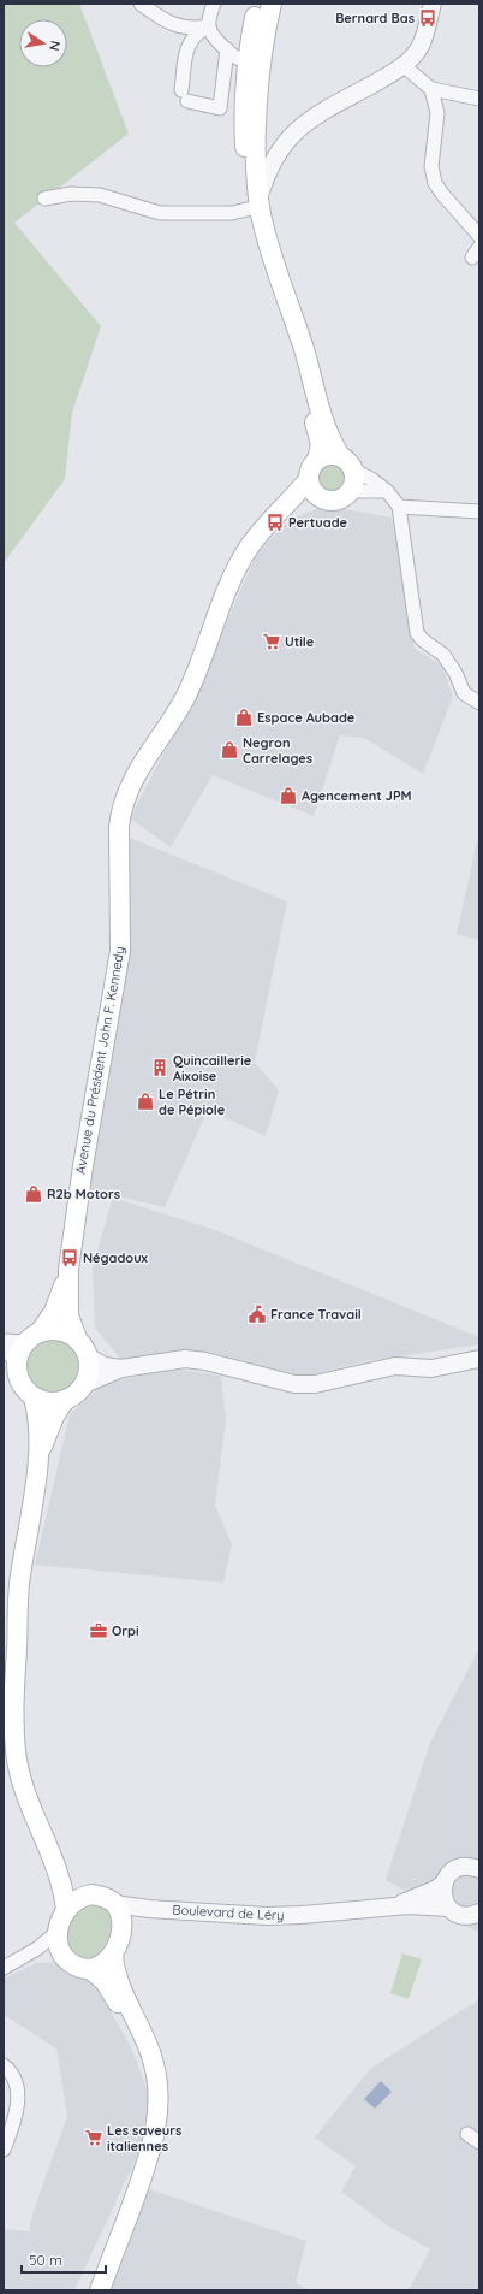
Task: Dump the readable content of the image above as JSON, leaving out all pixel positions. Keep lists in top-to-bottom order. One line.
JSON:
{"streets":{"main road":["Avenue du Président John F. Kennedy"],"street":["Boulevard de Léry"]},"places":{"bus stop":["Bernard Bas","Pertuade","Négadoux"],"supermarket":["Utile","Les saveurs italiennes"],"shop":["Espace Aubade","Negron Carrelages","Agencement JPM","Le Pétrin de Pépiole","R2b Motors"],"building":["Quincaillerie Aixoise"],"public building":["France Travail"],"office":["Orpi"]},"scale_bar":"50 m","north":"right"}
